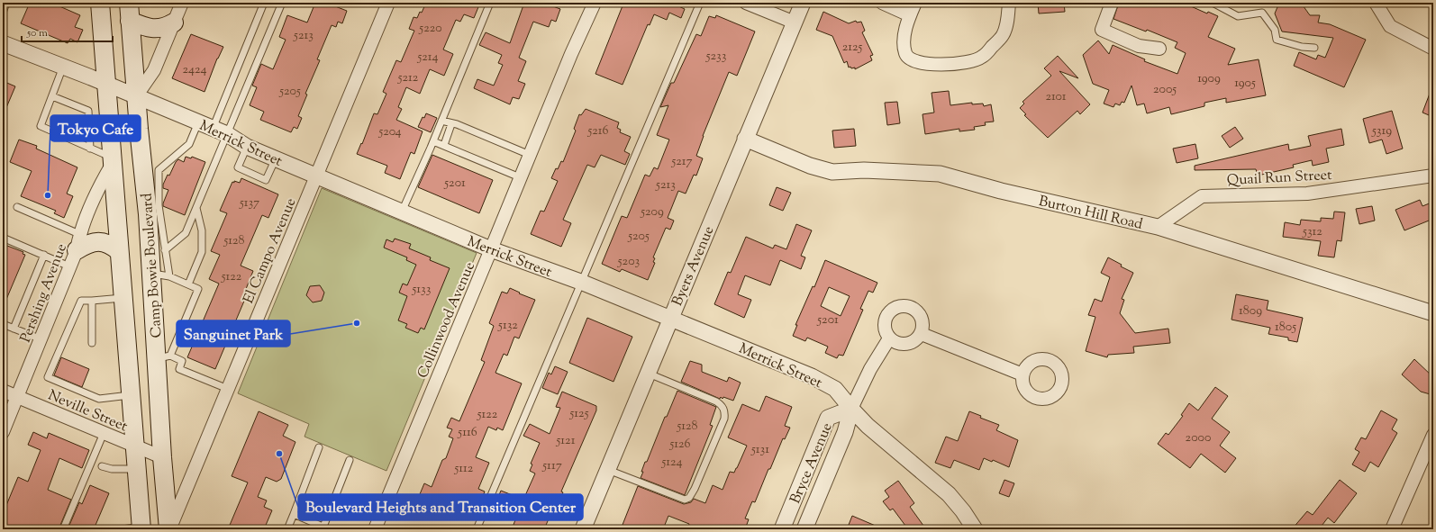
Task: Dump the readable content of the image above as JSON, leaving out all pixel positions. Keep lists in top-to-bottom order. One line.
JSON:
{"streets":{"main road":["Camp Bowie Boulevard"],"street":["Merrick Street","Quail Run Street","Burton Hill Road","El Campo Avenue","Byers Avenue","Pershing Avenue","Collinwood Avenue","Neville Street","Bryce Avenue"]},"crossings":[["Merrick Street","El Campo Avenue"],["Merrick Street","Camp Bowie Boulevard"],["Merrick Street","Byers Avenue"],["Merrick Street","Collinwood Avenue"],["Merrick Street","Bryce Avenue"],["Quail Run Street","Burton Hill Road"],["Burton Hill Road","Byers Avenue"],["El Campo Avenue","Camp Bowie Boulevard"],["Camp Bowie Boulevard","Pershing Avenue"],["Camp Bowie Boulevard","Neville Street"],["Pershing Avenue","Neville Street"]],"places":["Tokyo Cafe","Sanguinet Park","Boulevard Heights and Transition Center"],"house_numbers":["5220","5213","2125","5233","5214","2424","5212","1909","1905","2005","5205","2101","5216","5319","5204","5217","5201","5213","5137","5209","5312","5205","5128","5203","5122","5133","1809","5201","5132","1805","5125","5122","5128","5116","2000","5121","5126","5131","5124","5117","5112"],"scale_bar":"50 m"}
